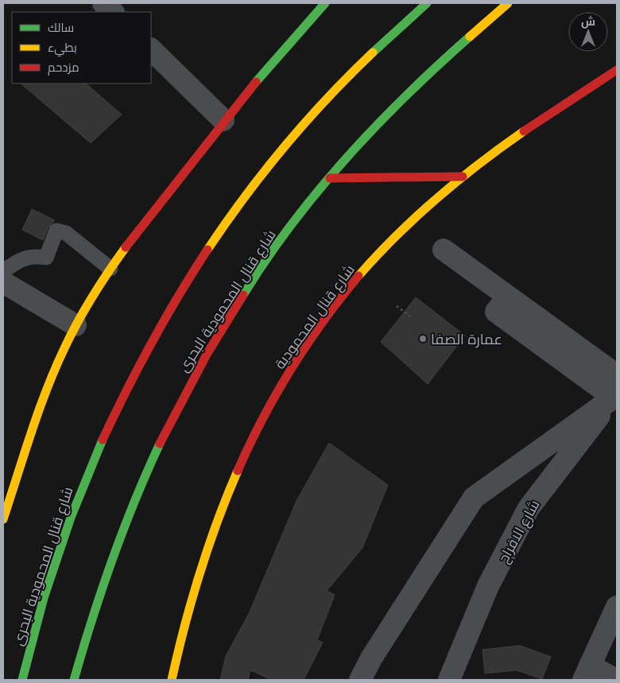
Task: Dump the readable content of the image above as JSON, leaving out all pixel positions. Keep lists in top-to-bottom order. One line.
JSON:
{"streets":{"main road":["شارع قنال المحمودية البحرى","شارع قنال المحمودية"],"street":["شارع الافراح"]},"places":["عمارة الصفا"],"legend":["سالك","بطيء","مزدحم"],"north":"top"}
